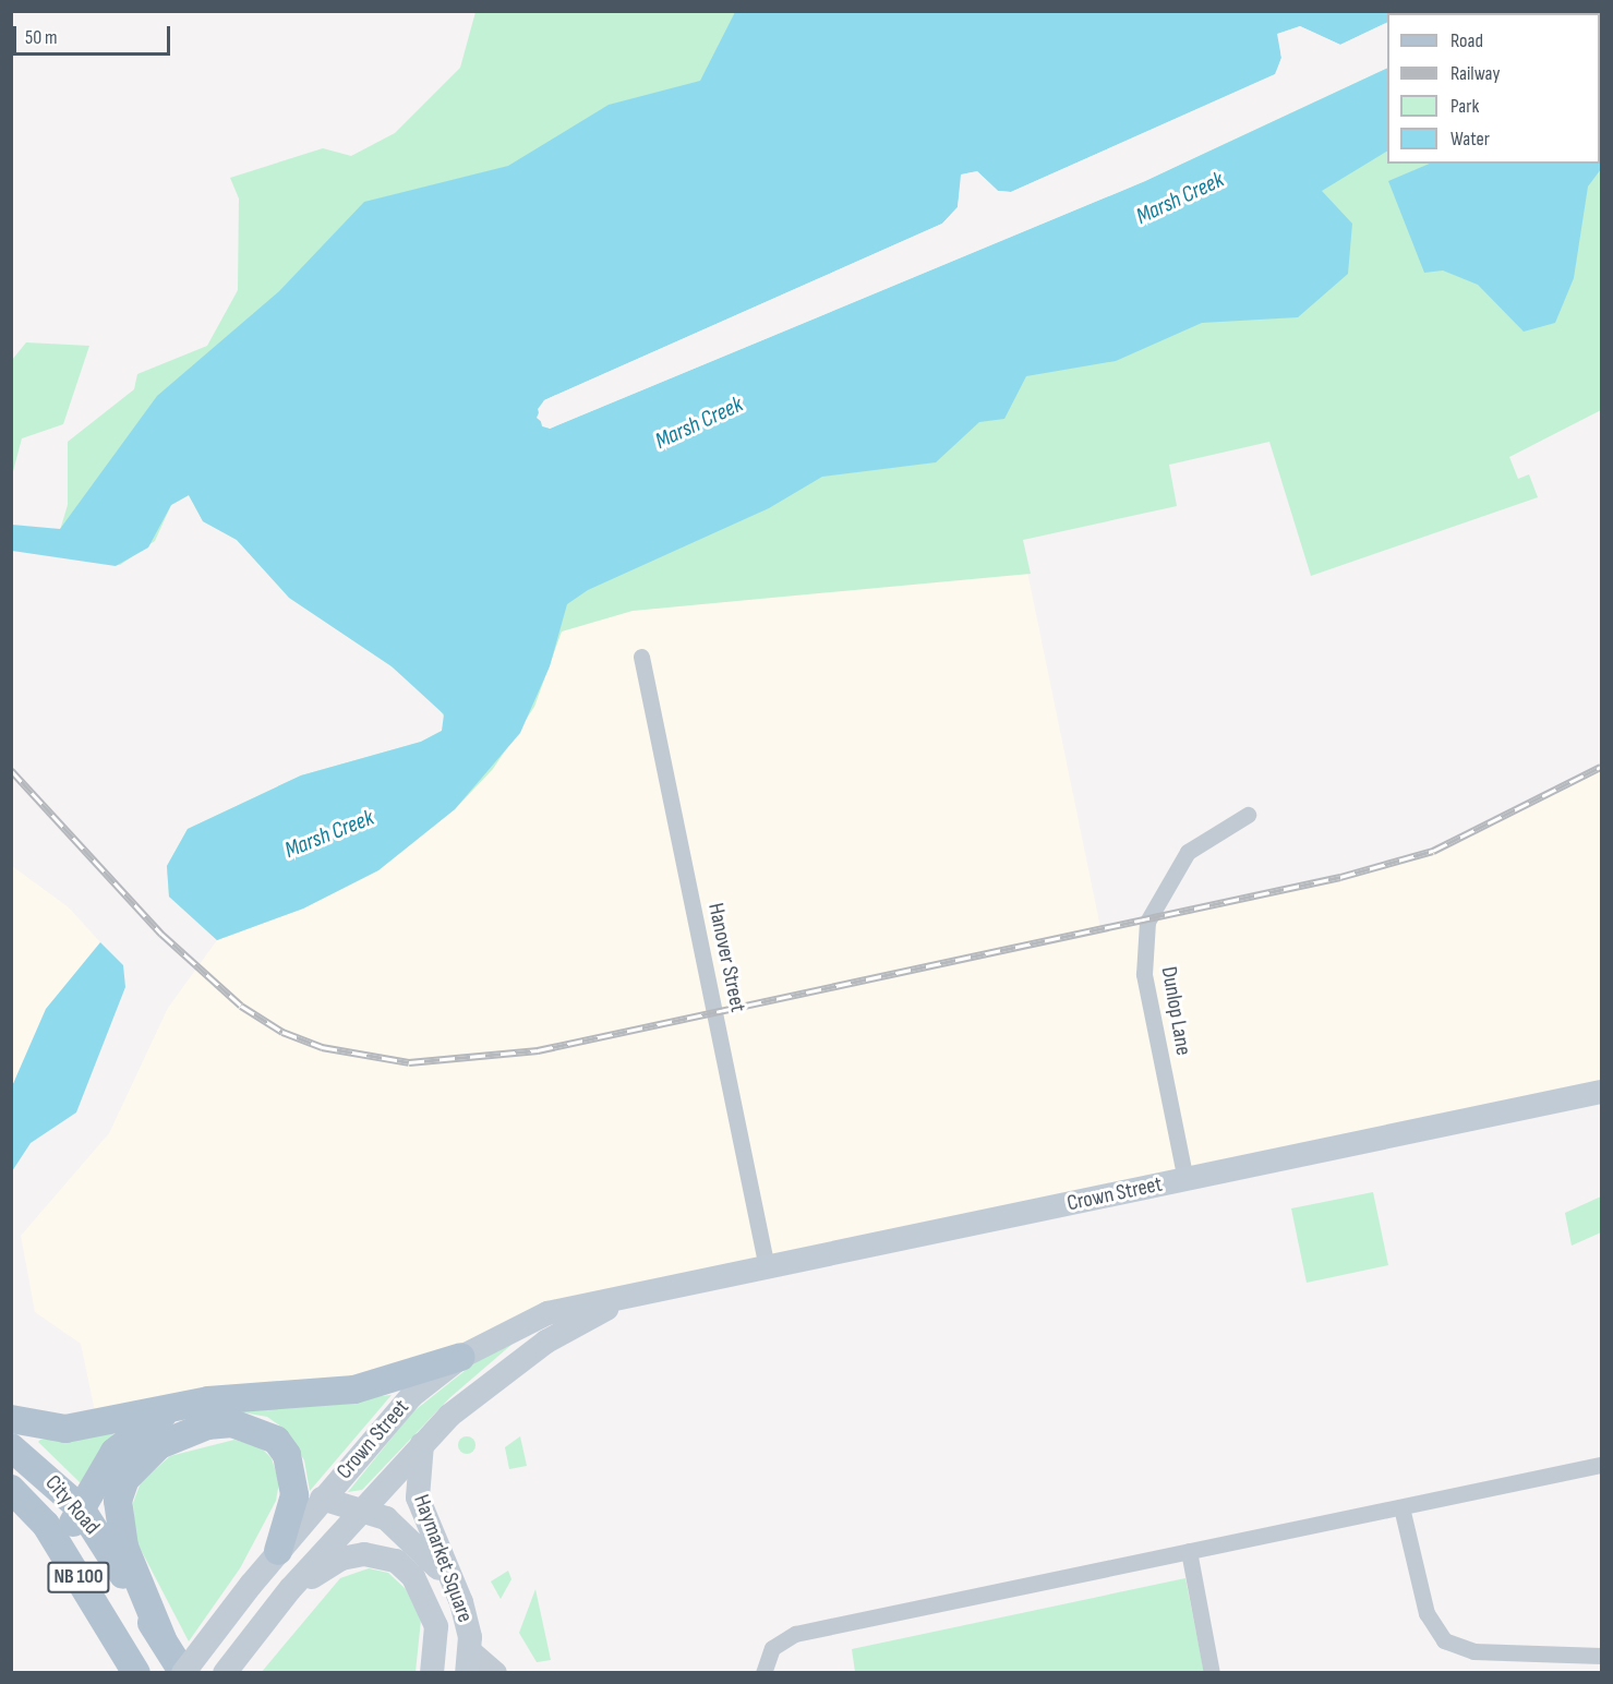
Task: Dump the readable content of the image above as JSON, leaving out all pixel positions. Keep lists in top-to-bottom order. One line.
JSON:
{"streets":{"main road":["Crown Street","City Road","Haymarket Square","NB 100"],"street":["Hanover Street","Dunlop Lane"]},"crossings":[["Hanover Street","Crown Street"],["Dunlop Lane","Crown Street"],["Crown Street","City Road"],["Crown Street","Haymarket Square"]],"water":["Marsh Creek"],"legend":["Road","Railway","Park","Water"],"scale_bar":"50 m"}
